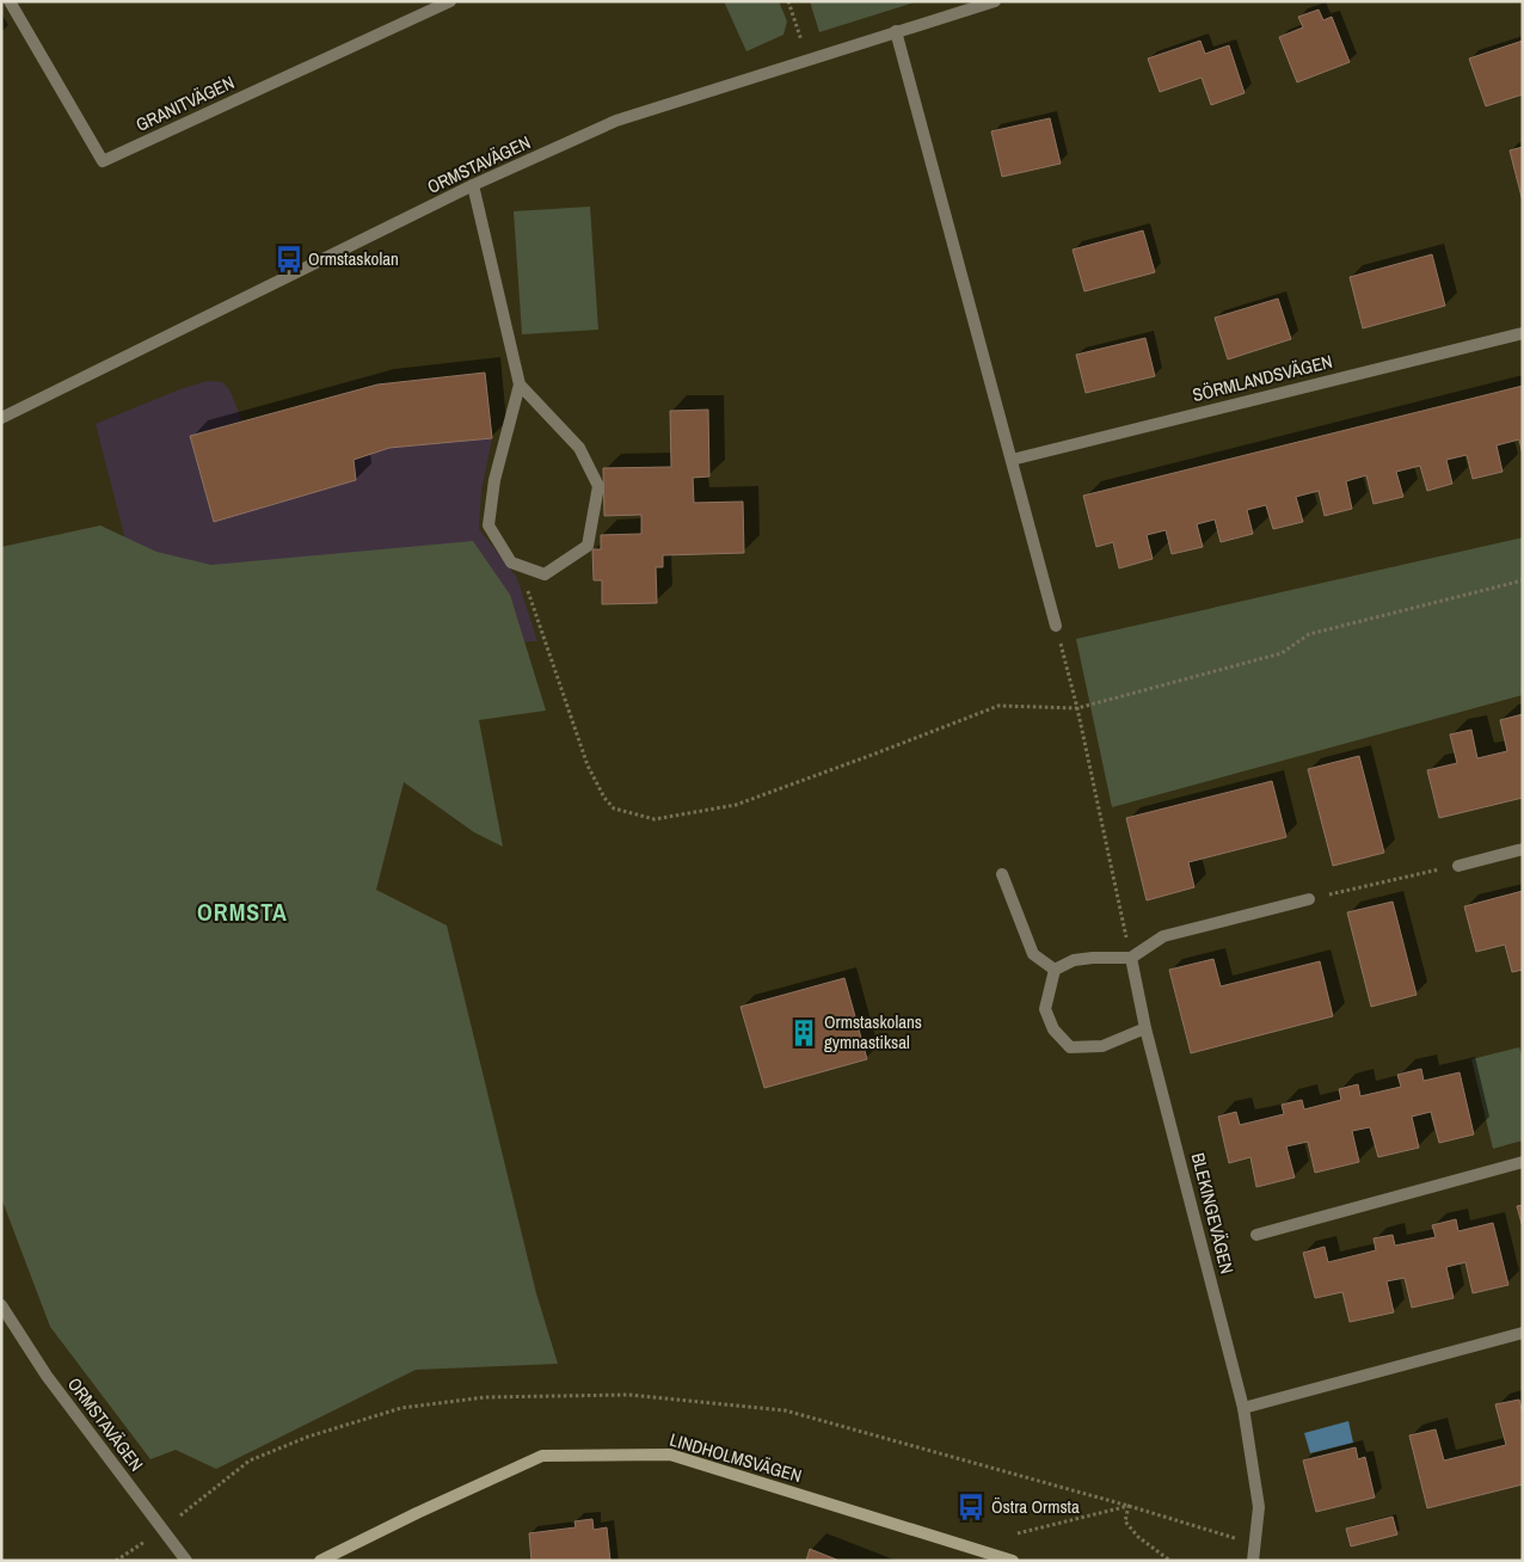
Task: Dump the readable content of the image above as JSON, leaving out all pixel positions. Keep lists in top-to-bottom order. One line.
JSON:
{"streets":{"main road":["LINDHOLMSVÄGEN"],"street":["GRANITVÄGEN","ORMSTAVÄGEN","SÖRMLANDSVÄGEN","BLEKINGEVÄGEN"]},"districts":["ORMSTA"],"places":{"bus stop":["Ormstaskolan","Östra Ormsta"],"building":["Ormstaskolans gymnastiksal"]}}
